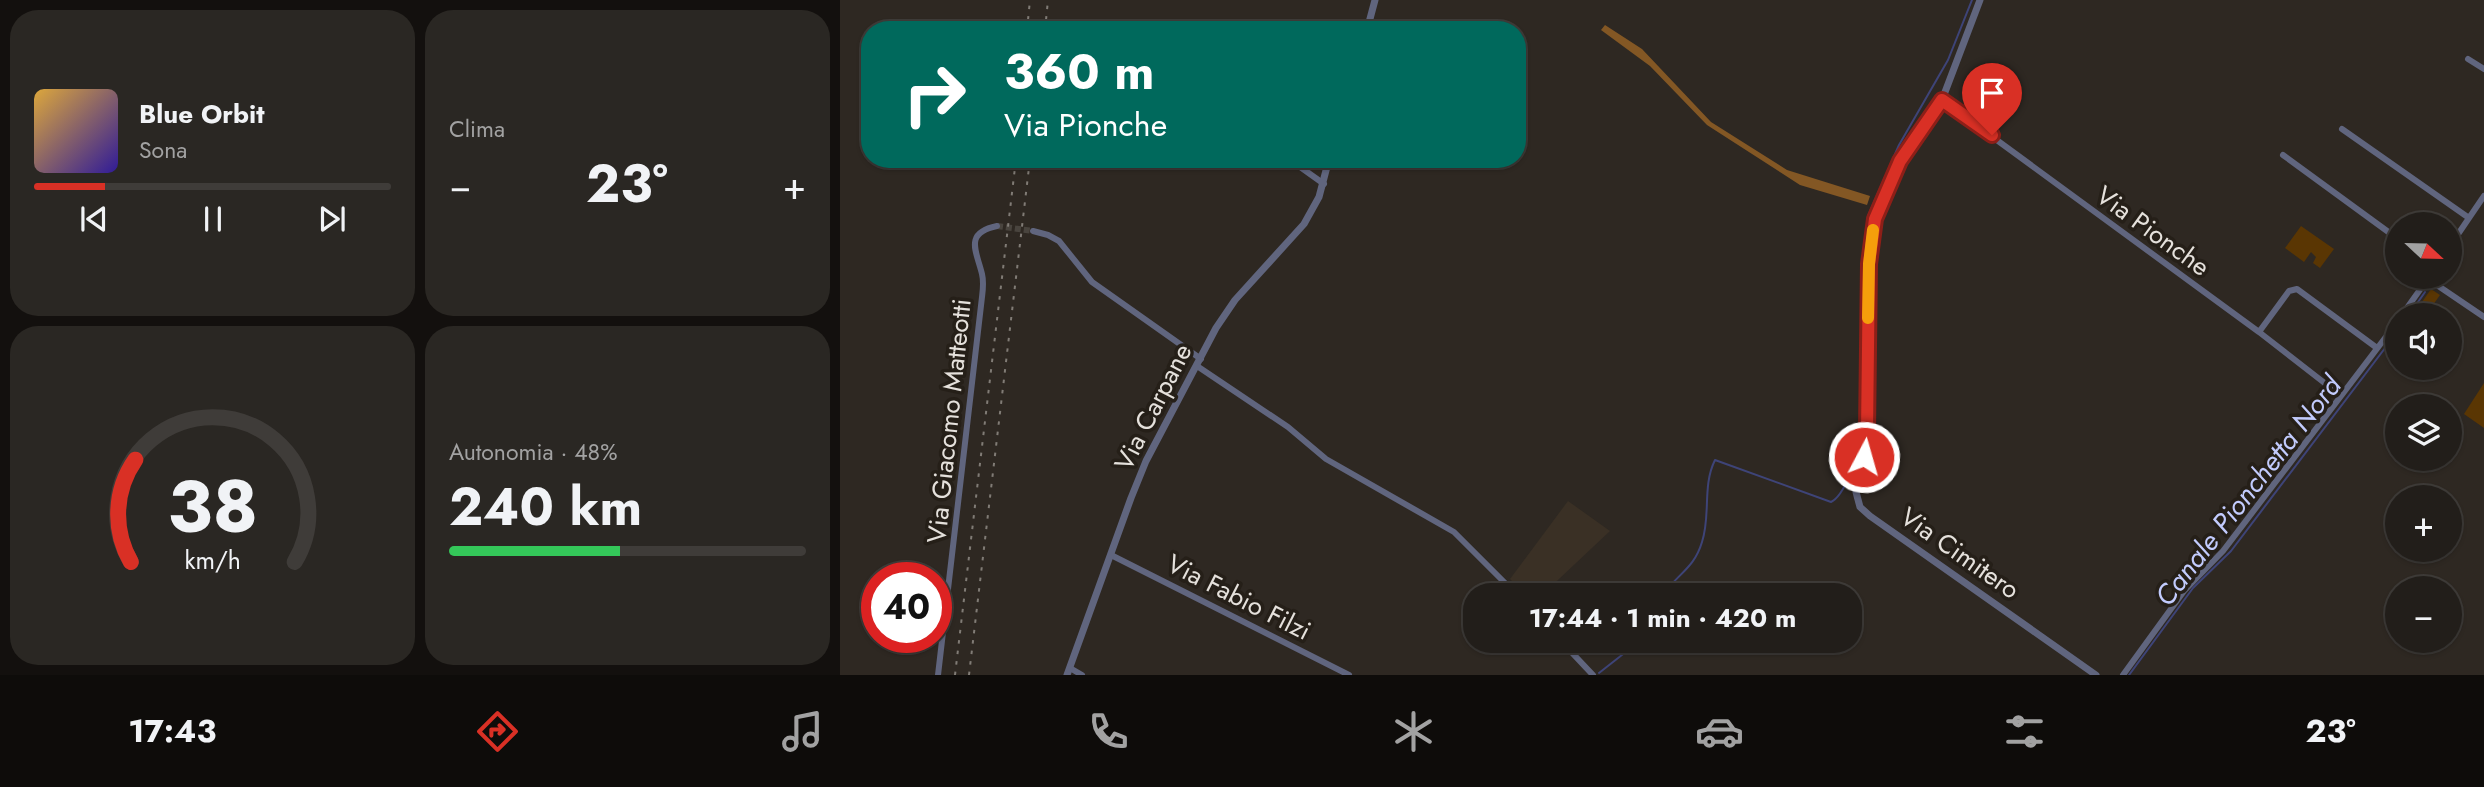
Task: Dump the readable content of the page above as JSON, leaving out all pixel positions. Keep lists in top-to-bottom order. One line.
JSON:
{"streets":{"street":["Via Pionche","Via Carpane","Via Giacomo Matteotti","Via Cimitero","Via Fabio Filzi"]},"crossings":[["Via Pionche","Via Cimitero"],["Via Carpane","Via Fabio Filzi"]],"water":["Canale Pionchetta Nord"],"north":"right","page":{"tile":["Clima",["Autonomia · 48%","240 km"]],"turn":["360 m","Via Pionche"],"song":["Blue Orbit","Sona"],"heat":["−","23°","+"],"map_buttons":["+","−"],"limit":"40","trip":"17:44 · 1 min · 420 m","tabs":["17:43","23°"],"gauge":["38","km/h"]}}
